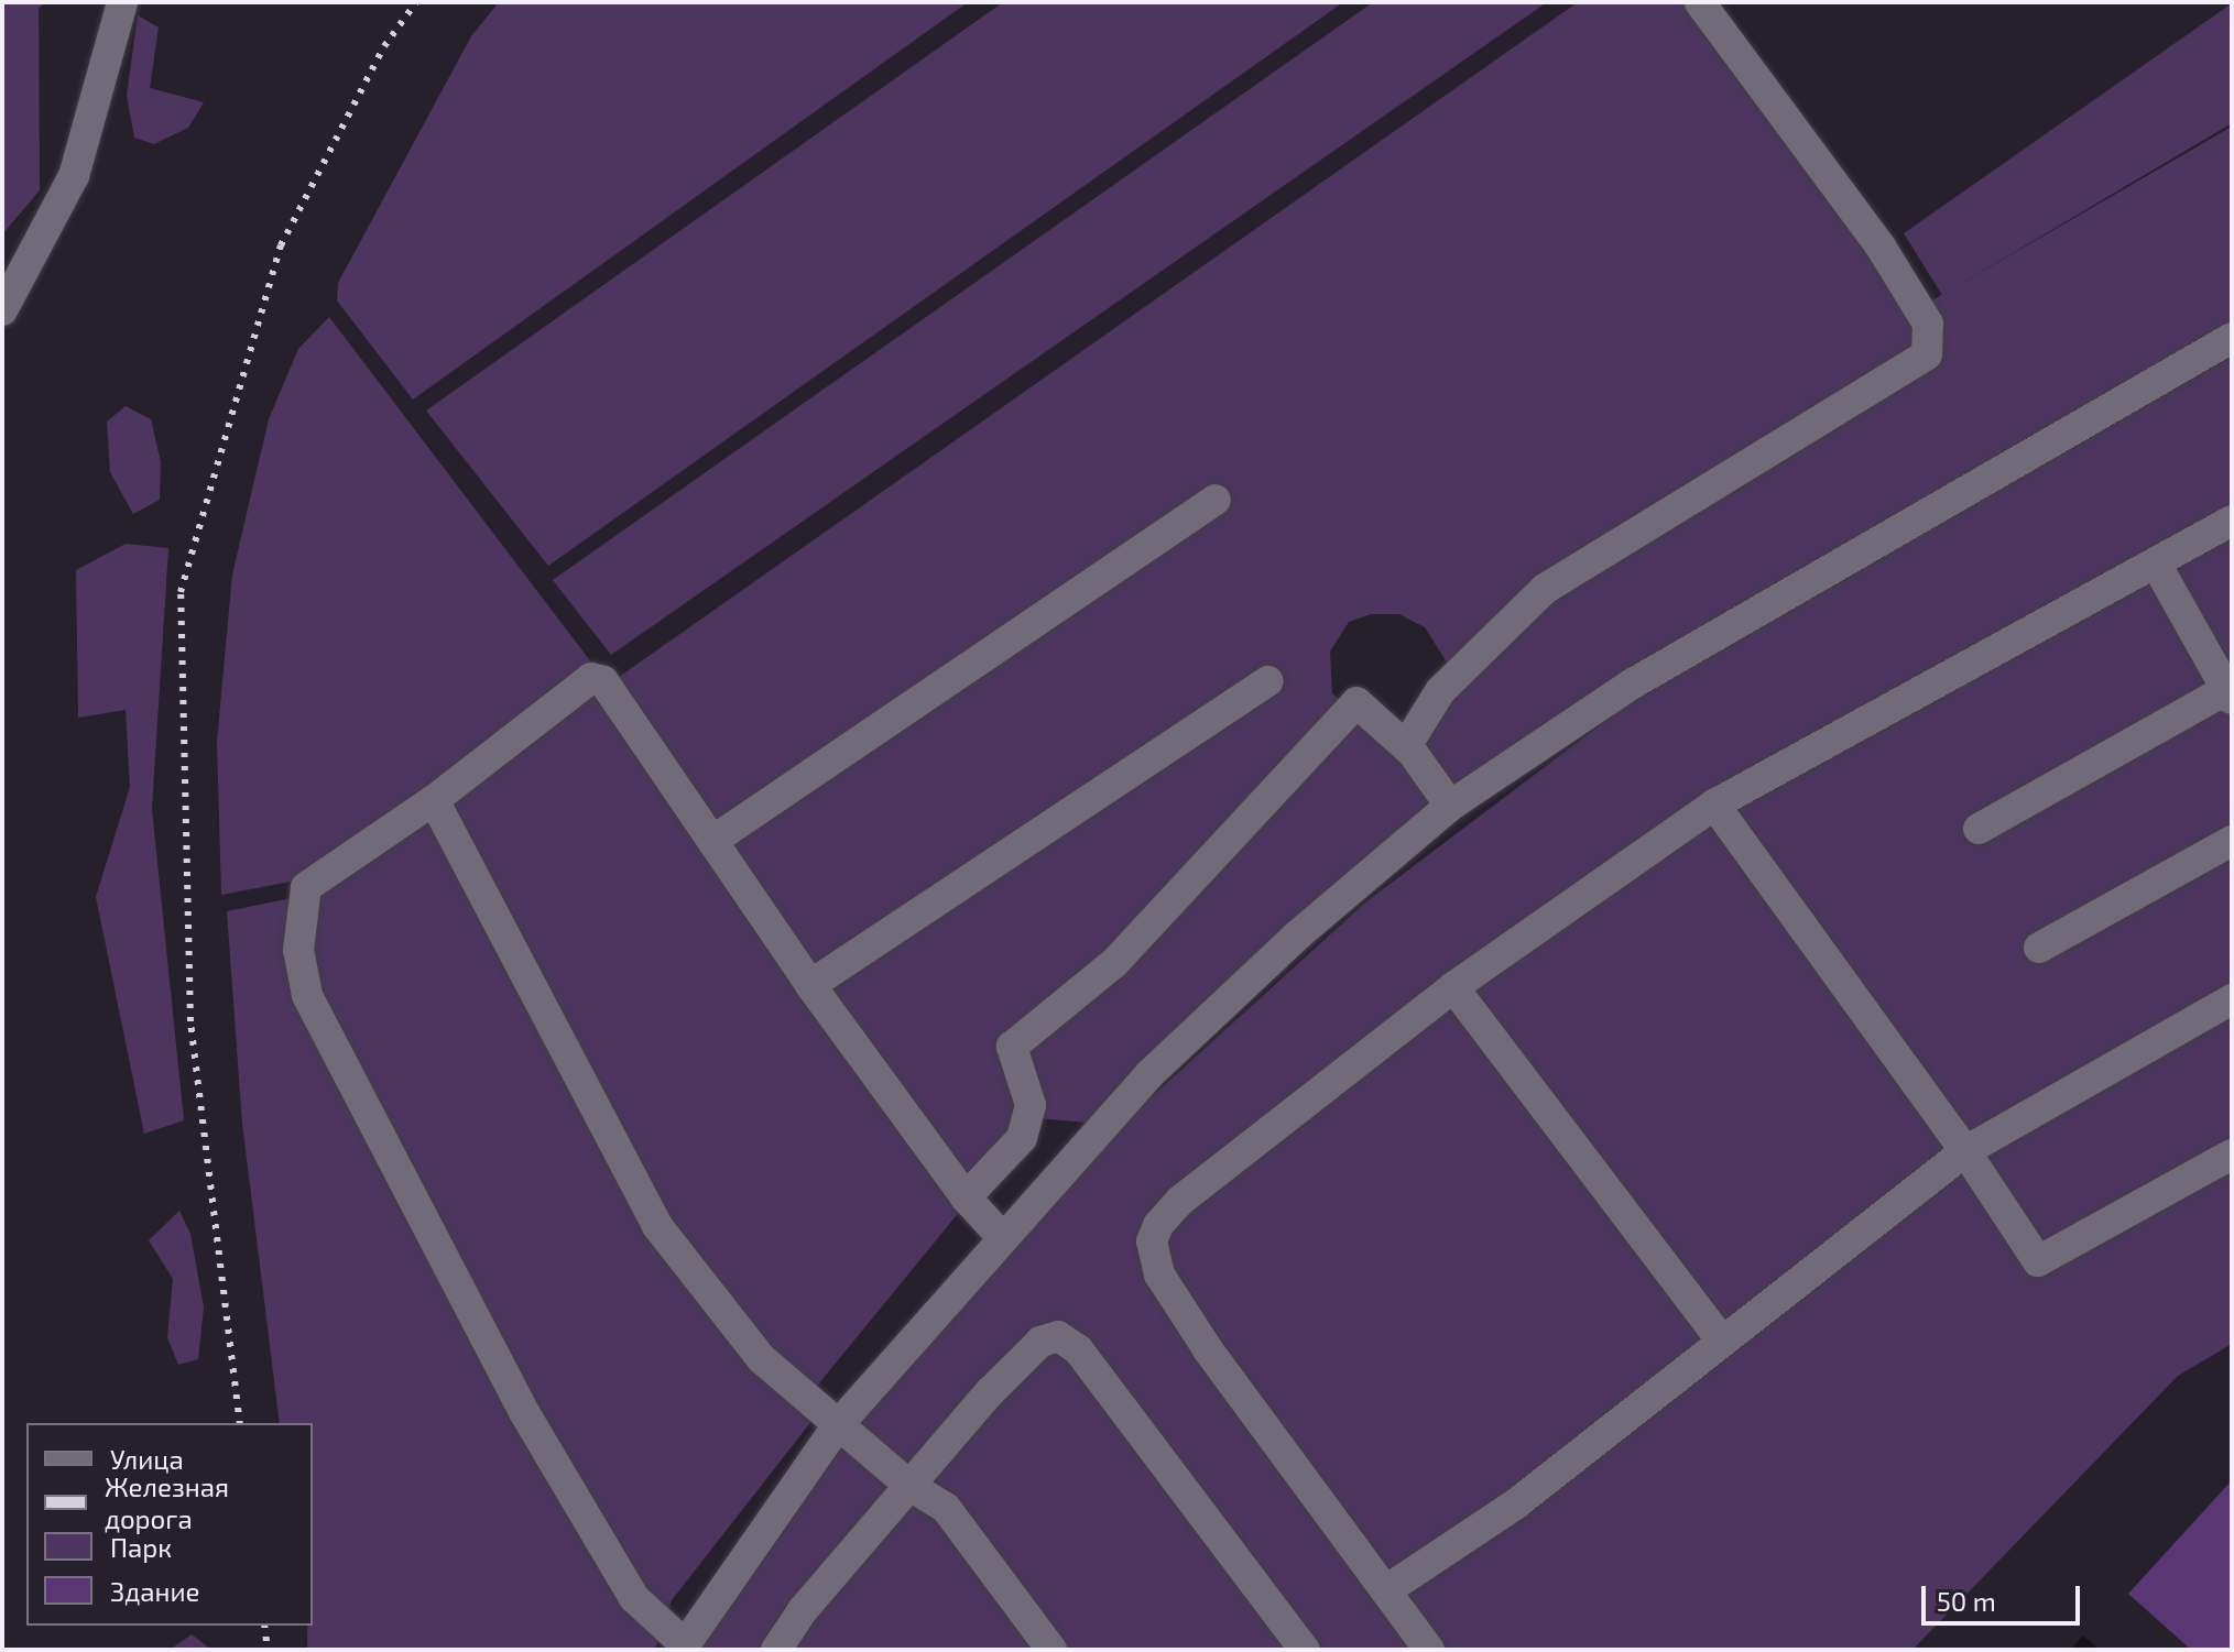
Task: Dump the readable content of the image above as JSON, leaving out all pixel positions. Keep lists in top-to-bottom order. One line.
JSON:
{"legend":["Улица","Железная дорога","Парк","Здание"],"scale_bar":"50 m"}
